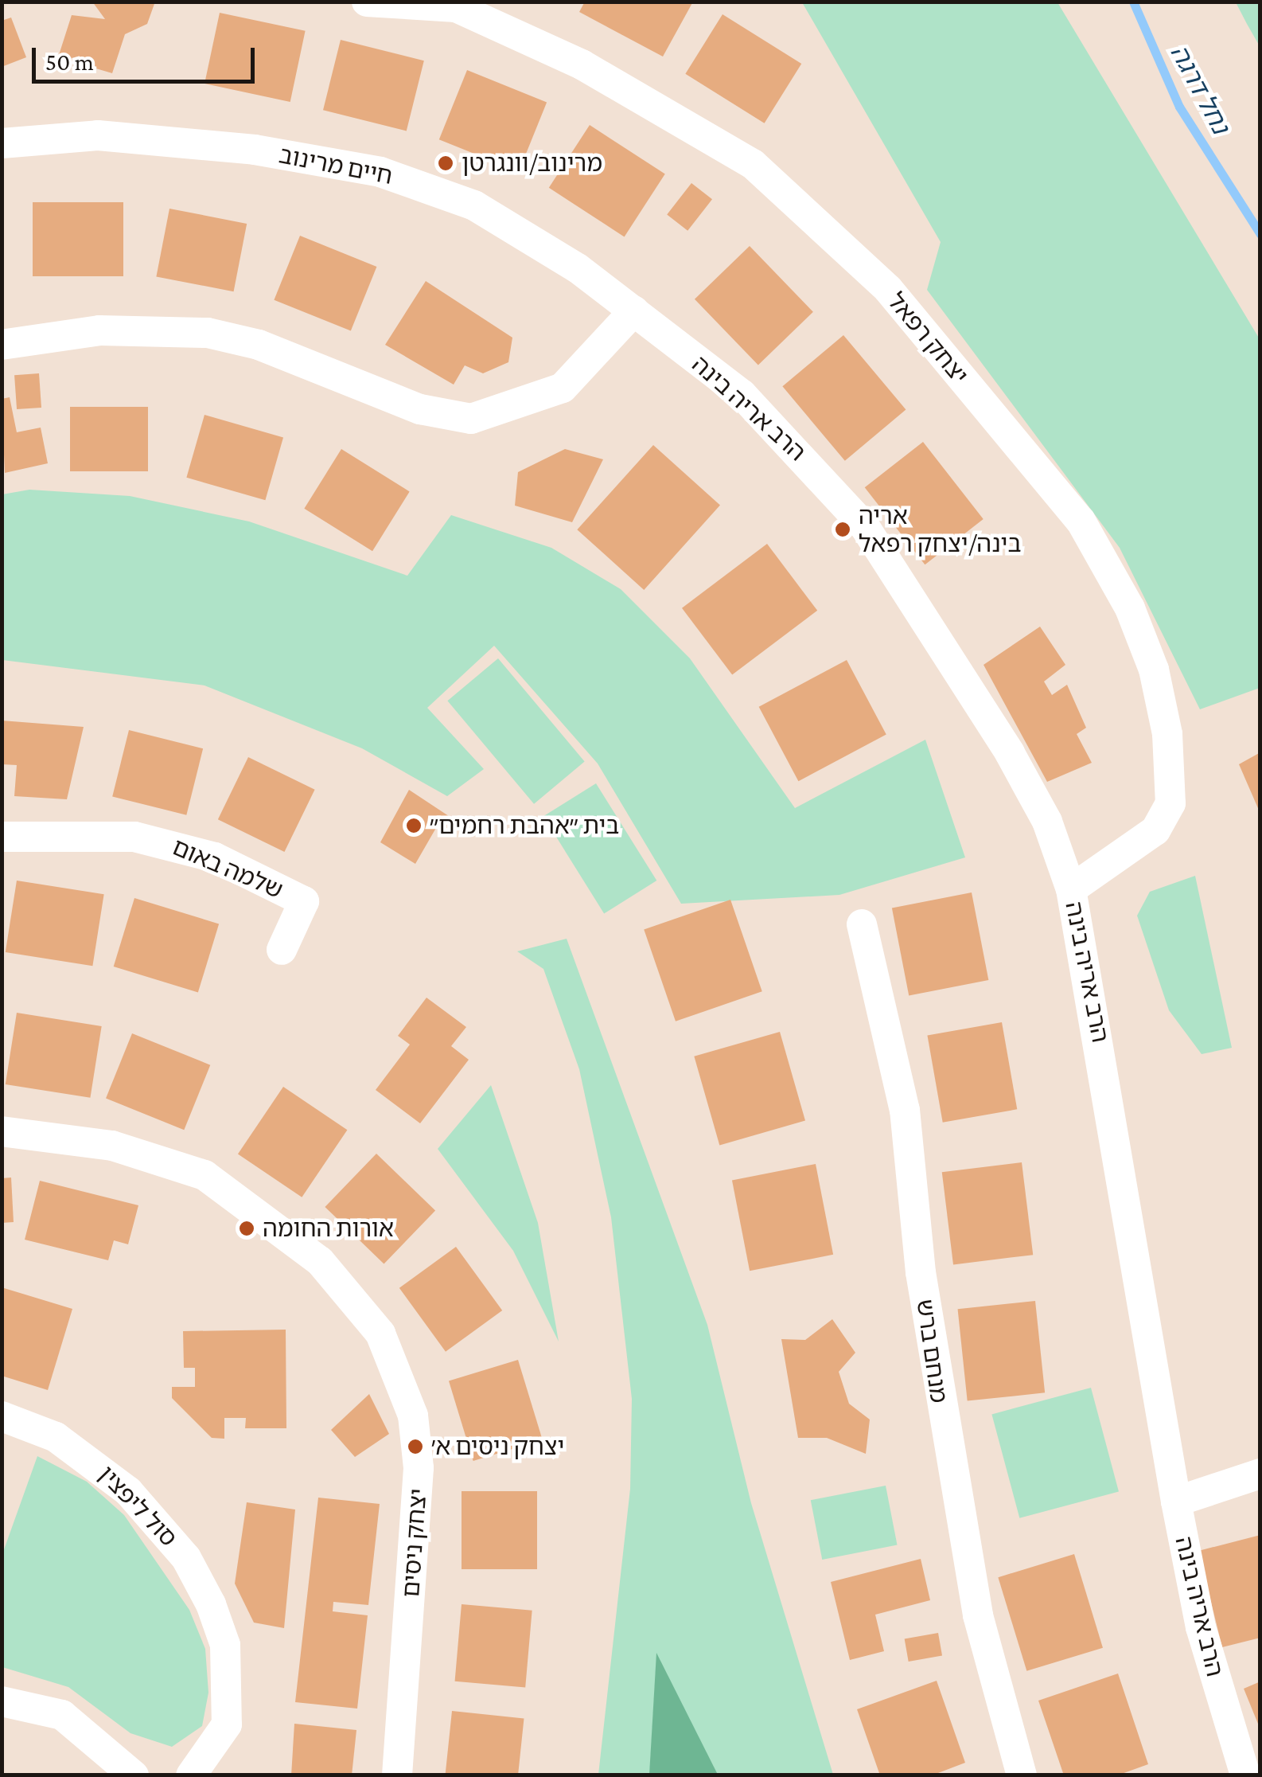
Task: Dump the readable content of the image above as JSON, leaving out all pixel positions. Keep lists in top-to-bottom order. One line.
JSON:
{"streets":{"street":["חיים מרינוב","יצחק רפאל","הרב אריה בינה","שלמה באום","מנחם ברש","סול ליפצין","יצחק ניסים"]},"crossings":[["חיים מרינוב","הרב אריה בינה"],["יצחק רפאל","הרב אריה בינה"]],"water":["נחל דרגה"],"places":["מרינוב/וונגרטן","אריה בינה/יצחק רפאל","בית ״אהבת רחמים״","אורות החומה","יצחק ניסים א׳"],"scale_bar":"50 m"}
